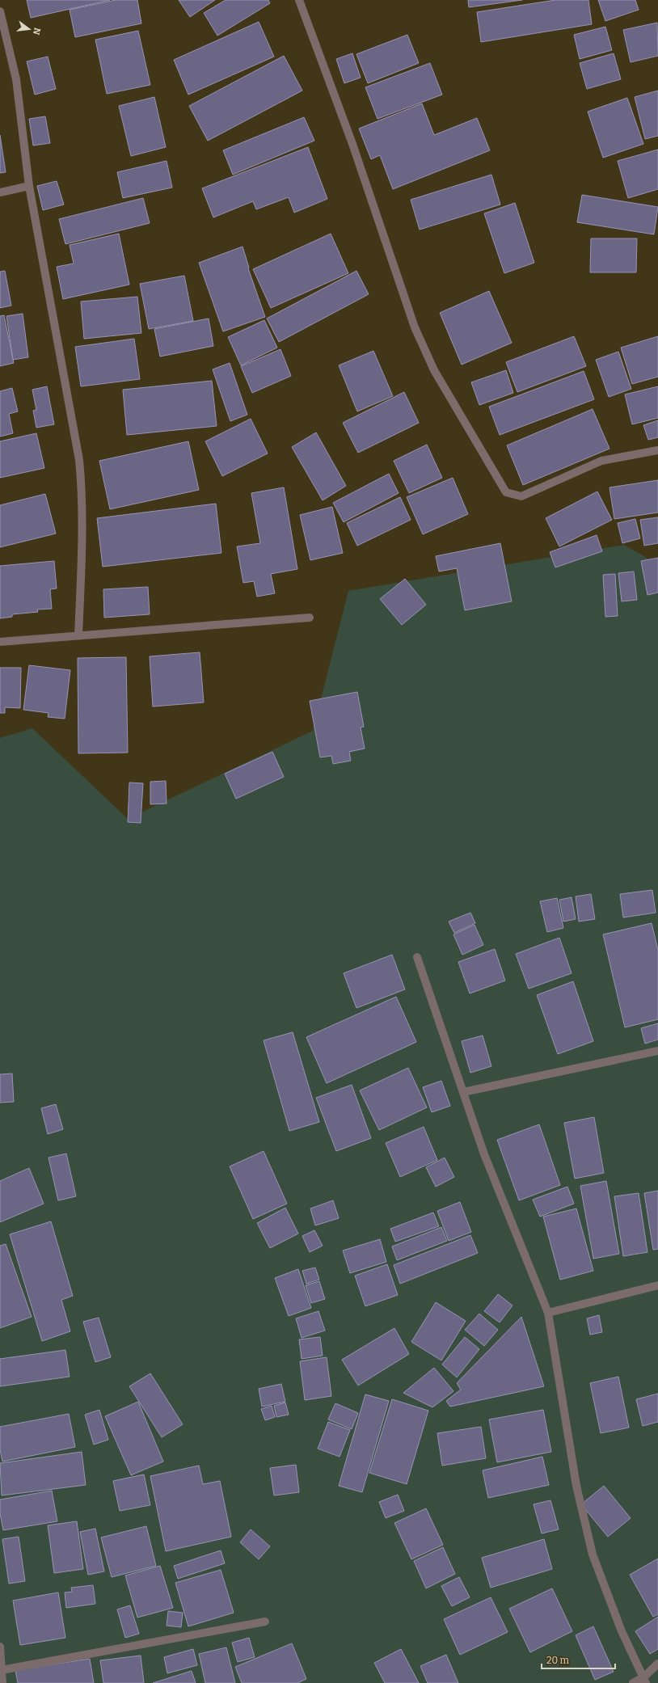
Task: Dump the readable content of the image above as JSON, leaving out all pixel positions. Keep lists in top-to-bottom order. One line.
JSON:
{"scale_bar":"20 m","north":"right"}
